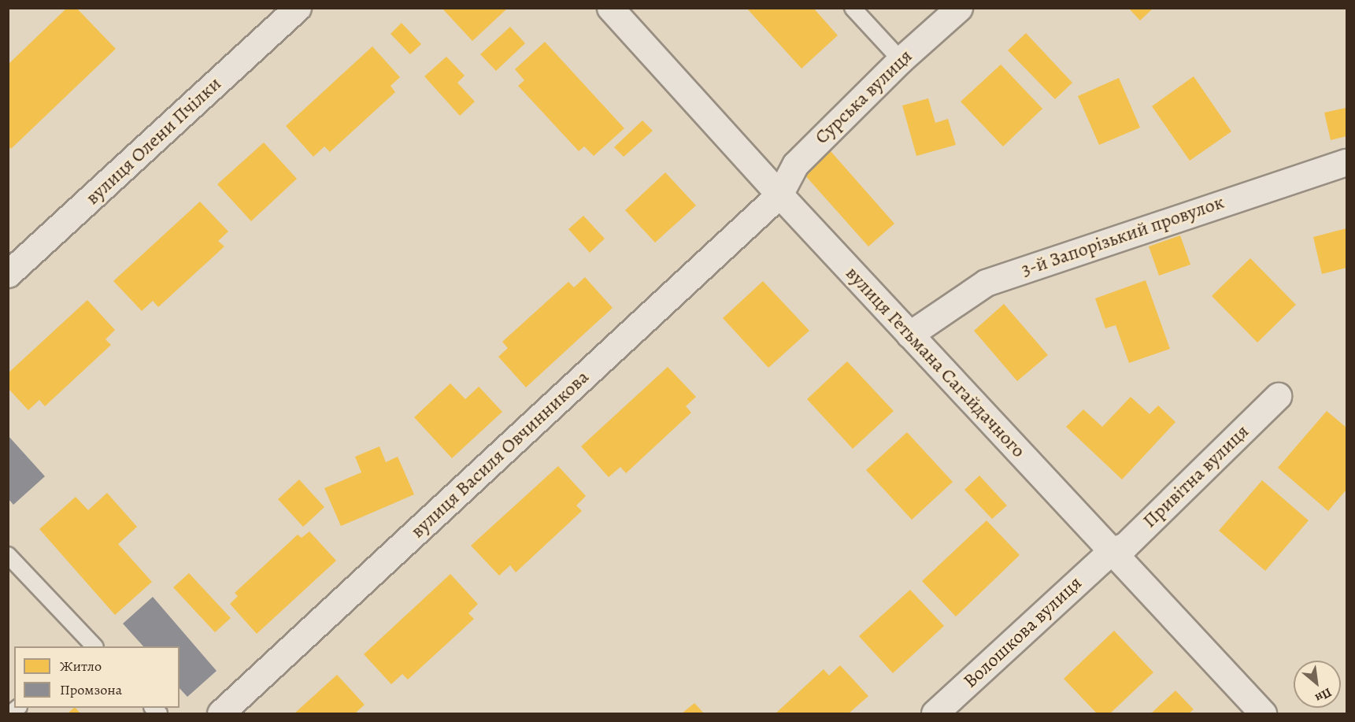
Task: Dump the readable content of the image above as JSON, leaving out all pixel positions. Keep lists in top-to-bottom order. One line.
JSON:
{"streets":{"street":["Сурська вулиця","вулиця Олени Пчілки","3-й Запорізький провулок","вулиця Гетьмана Сагайдачного","вулиця Василя Овчинникова","Привітна вулиця","Волошкова вулиця"]},"crossings":[["Сурська вулиця","вулиця Гетьмана Сагайдачного"],["Сурська вулиця","вулиця Василя Овчинникова"],["3-й Запорізький провулок","вулиця Гетьмана Сагайдачного"],["вулиця Гетьмана Сагайдачного","вулиця Василя Овчинникова"],["вулиця Гетьмана Сагайдачного","Привітна вулиця"],["вулиця Гетьмана Сагайдачного","Волошкова вулиця"],["Привітна вулиця","Волошкова вулиця"]],"legend":["Житло","Промзона"],"north":"bottom right"}
